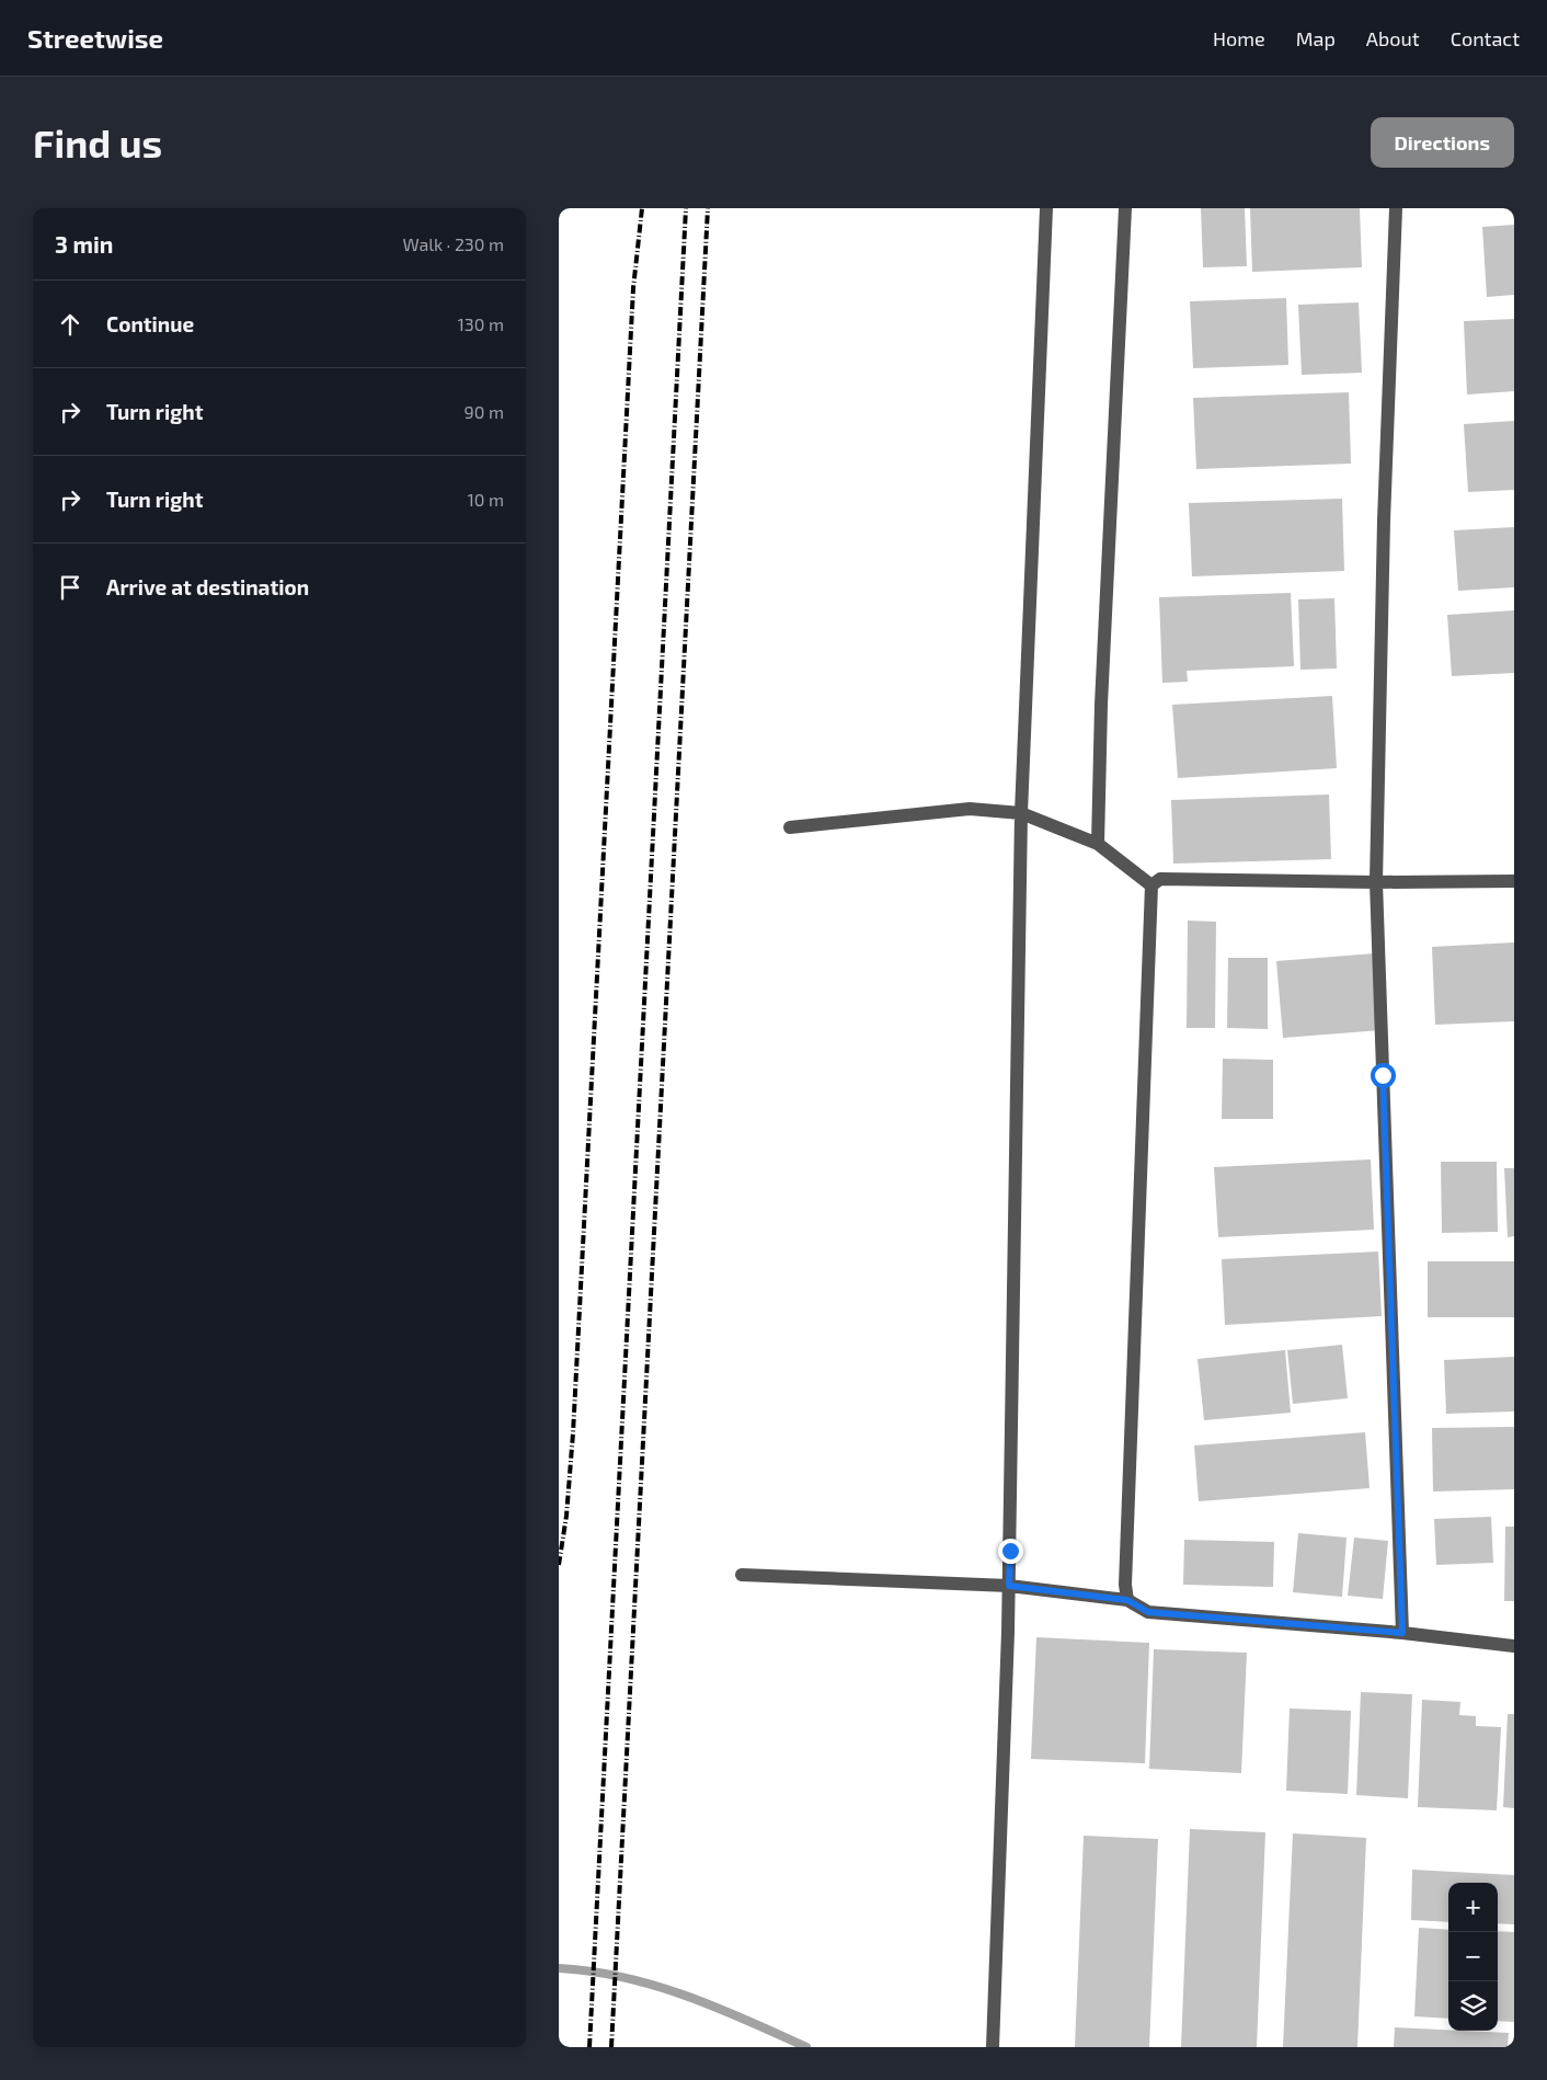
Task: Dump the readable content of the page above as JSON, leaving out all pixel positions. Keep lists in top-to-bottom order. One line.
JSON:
{"page":{"header":"Streetwise","nav":["Home","Map","About","Contact"],"buttons":"Directions","title":"Find us","heading":["3 min","Walk · 230 m"],"list":[["Continue","130 m"],["Turn right","90 m"],["Turn right","10 m"],"Arrive at destination"],"map_buttons":["+","−"]}}
